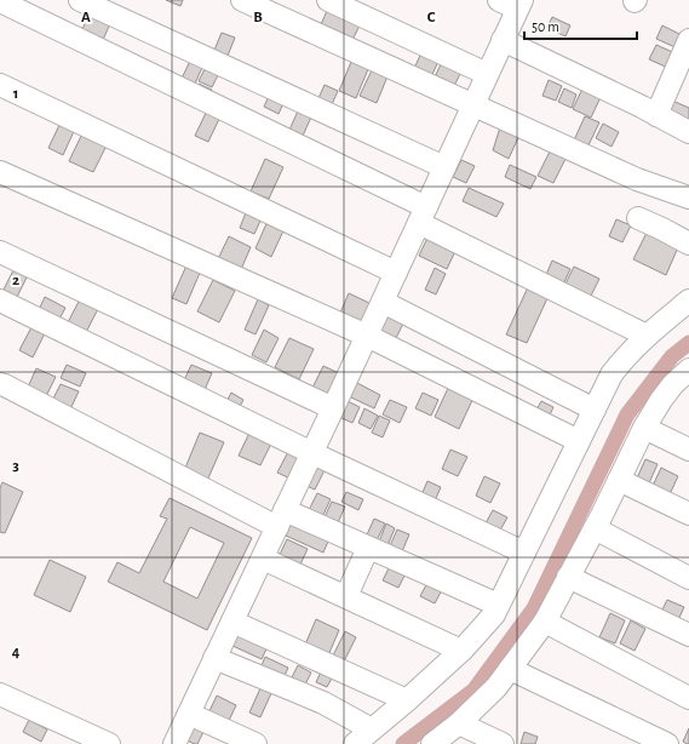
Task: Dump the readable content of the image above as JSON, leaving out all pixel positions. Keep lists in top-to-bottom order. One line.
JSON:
{"scale_bar":"50 m","grid":{"columns":["A","B","C"],"rows":["1","2","3","4"]}}
